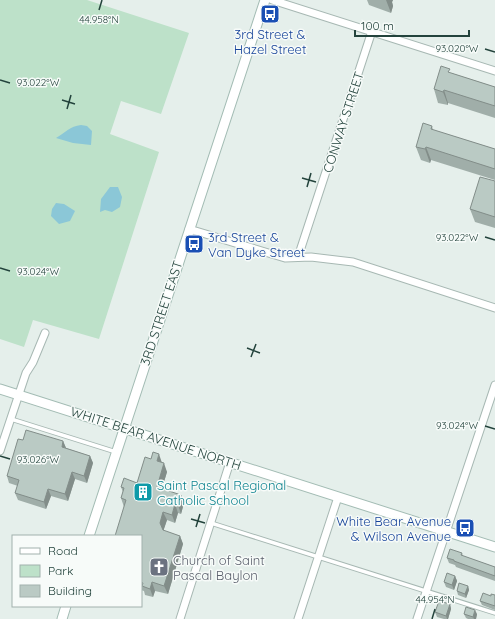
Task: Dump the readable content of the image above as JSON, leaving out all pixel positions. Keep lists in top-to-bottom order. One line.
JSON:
{"streets":{"street":["CONWAY STREET","3RD STREET EAST","WHITE BEAR AVENUE NORTH"]},"crossings":[["3RD STREET EAST","WHITE BEAR AVENUE NORTH"]],"places":{"bus stop":["3rd Street & Hazel Street","3rd Street & Van Dyke Street","White Bear Avenue & Wilson Avenue"],"building":["Saint Pascal Regional Catholic School"],"church":["Church of Saint Pascal Baylon"]},"legend":["Road","Park","Building"],"scale_bar":"100 m","coordinates":["44.958°N","93.020°W","93.022°W","93.024°W","93.026°W","44.954°N"]}
